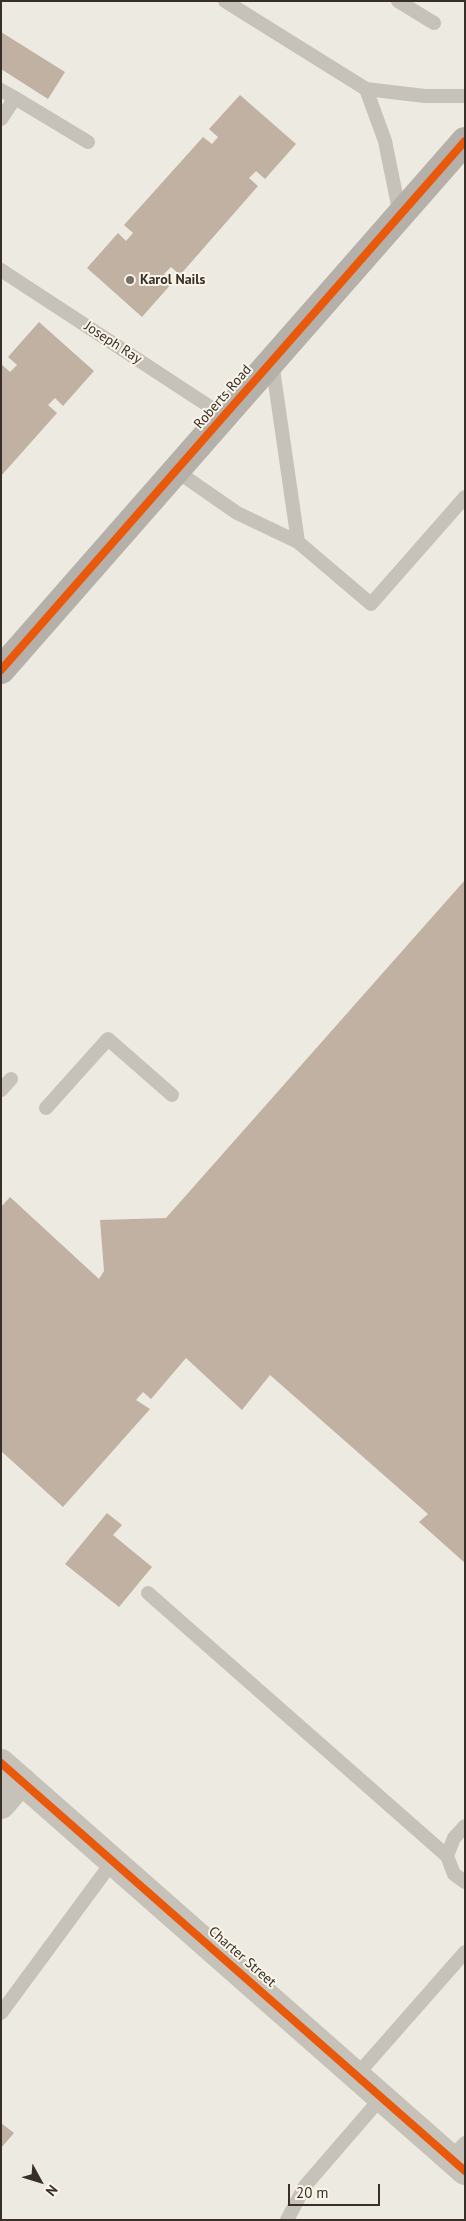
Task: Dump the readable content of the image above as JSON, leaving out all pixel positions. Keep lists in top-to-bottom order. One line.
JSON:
{"streets":{"main road":["Roberts Road"],"street":["Charter Street"],"lane":["Joseph Ray"]},"crossings":[["Joseph Ray","Roberts Road"]],"places":["Karol Nails"],"scale_bar":"20 m","north":"bottom right"}
